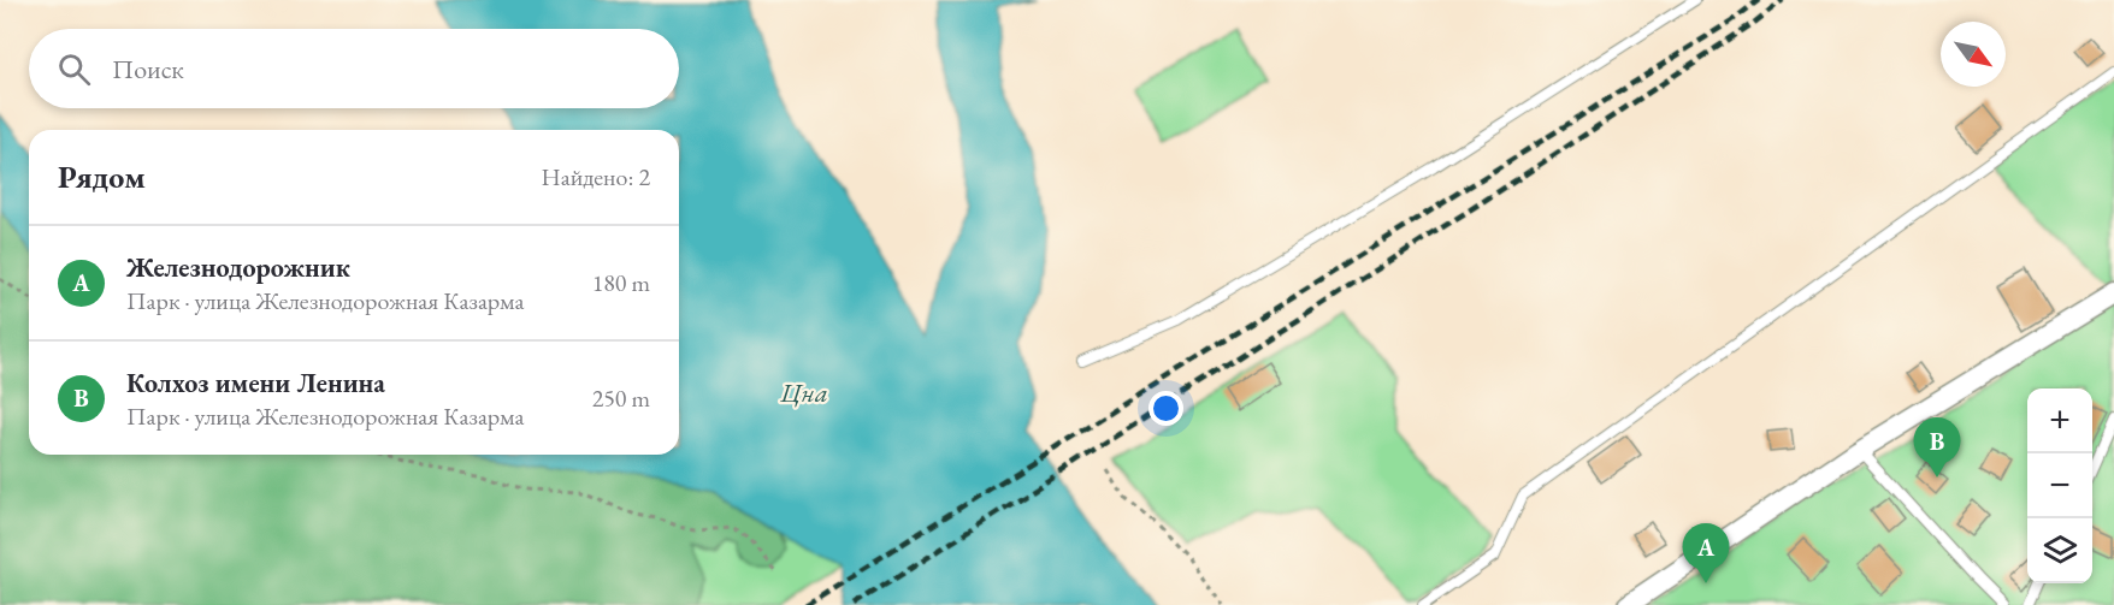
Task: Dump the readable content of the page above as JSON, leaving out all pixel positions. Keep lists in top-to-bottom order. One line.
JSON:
{"water":["Цна"],"north":"bottom right","page":{"search":"Поиск","heading":["Рядом","Найдено: 2"],"list":[{"mark":"A","name":"Железнодорожник","note":"Парк · улица Железнодорожная Казарма","value":"180 m"},{"mark":"B","name":"Колхоз имени Ленина","note":"Парк · улица Железнодорожная Казарма","value":"250 m"}],"map_buttons":["+","−"],"pins":["B","A"]}}
